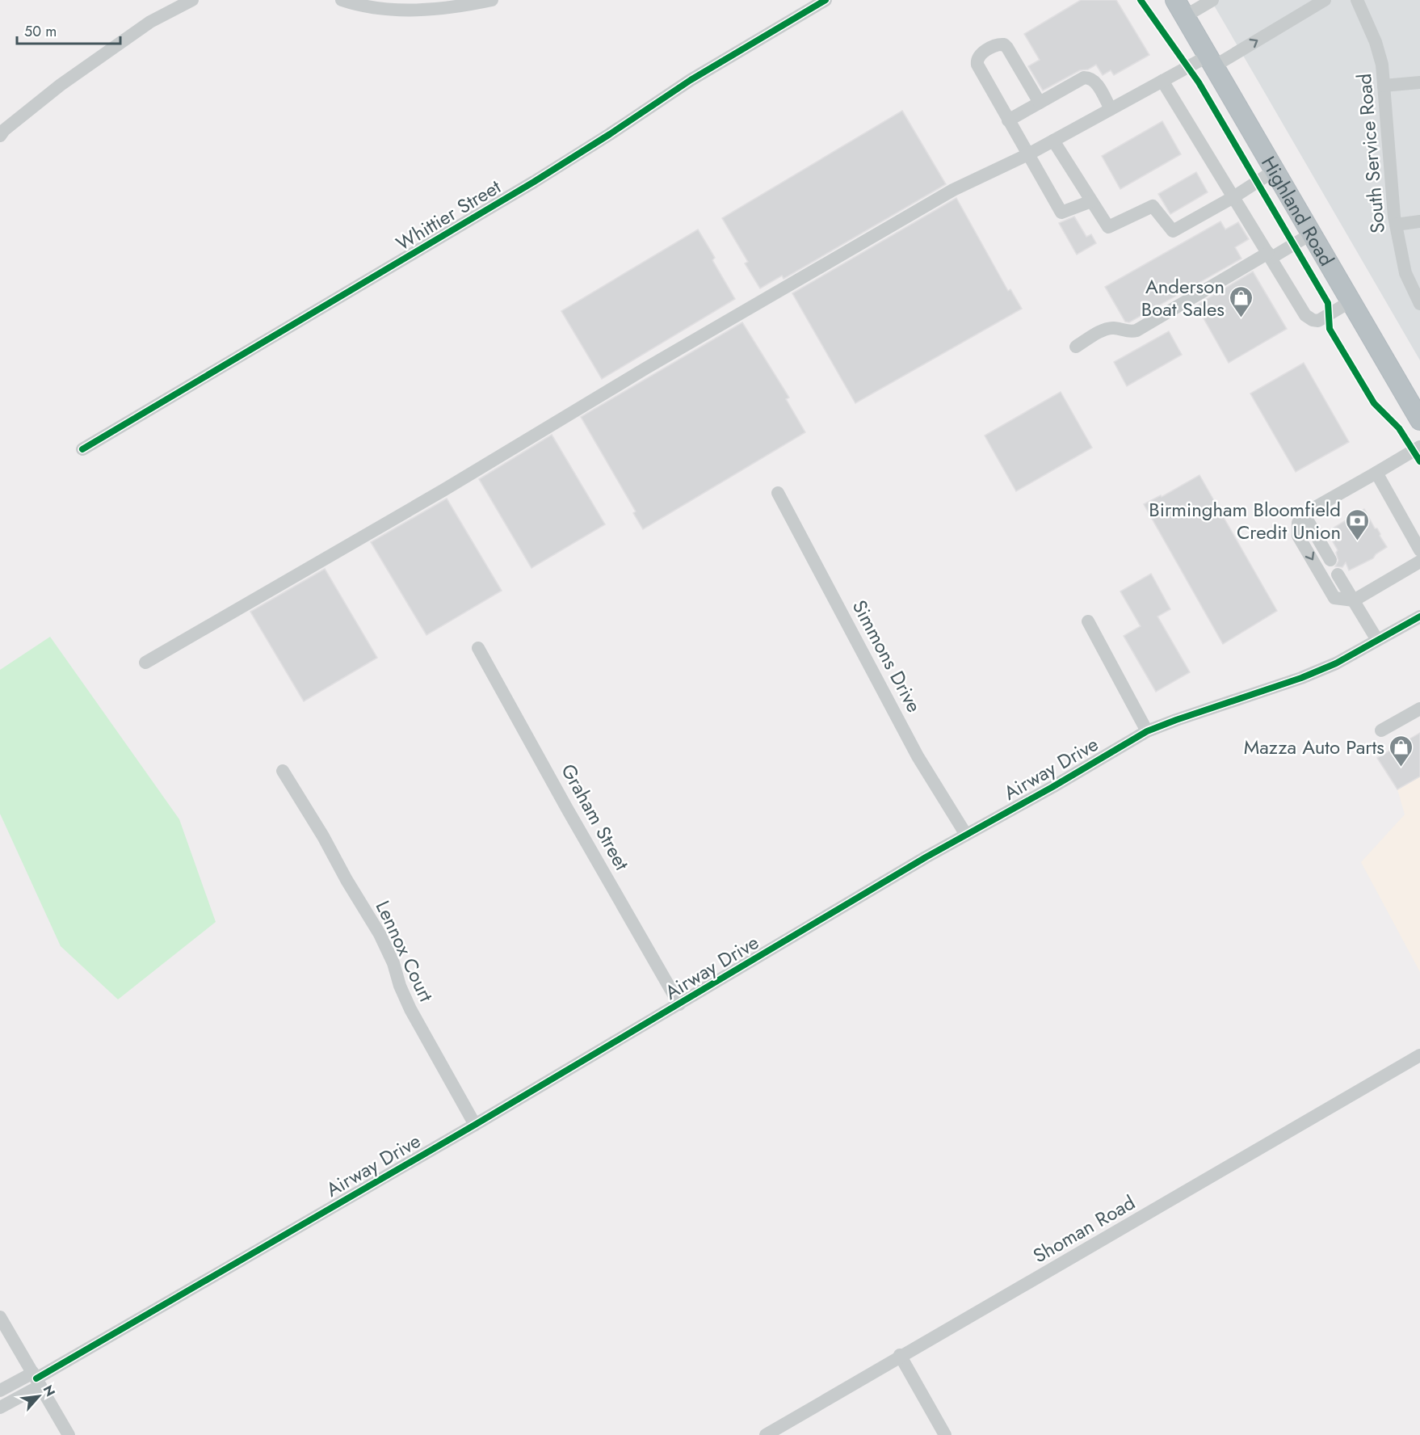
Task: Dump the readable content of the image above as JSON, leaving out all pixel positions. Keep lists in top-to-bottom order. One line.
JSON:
{"streets":{"highway":["Highland Road"],"street":["South Service Road","Whittier Street","Simmons Drive","Airway Drive","Graham Street","Lennox Court","Shoman Road"]},"crossings":[["Simmons Drive","Airway Drive"],["Airway Drive","Graham Street"],["Airway Drive","Lennox Court"]],"places":{"shop":["Anderson Boat Sales","Mazza Auto Parts"],"bank":["Birmingham Bloomfield Credit Union"]},"scale_bar":"50 m","north":"top right"}
